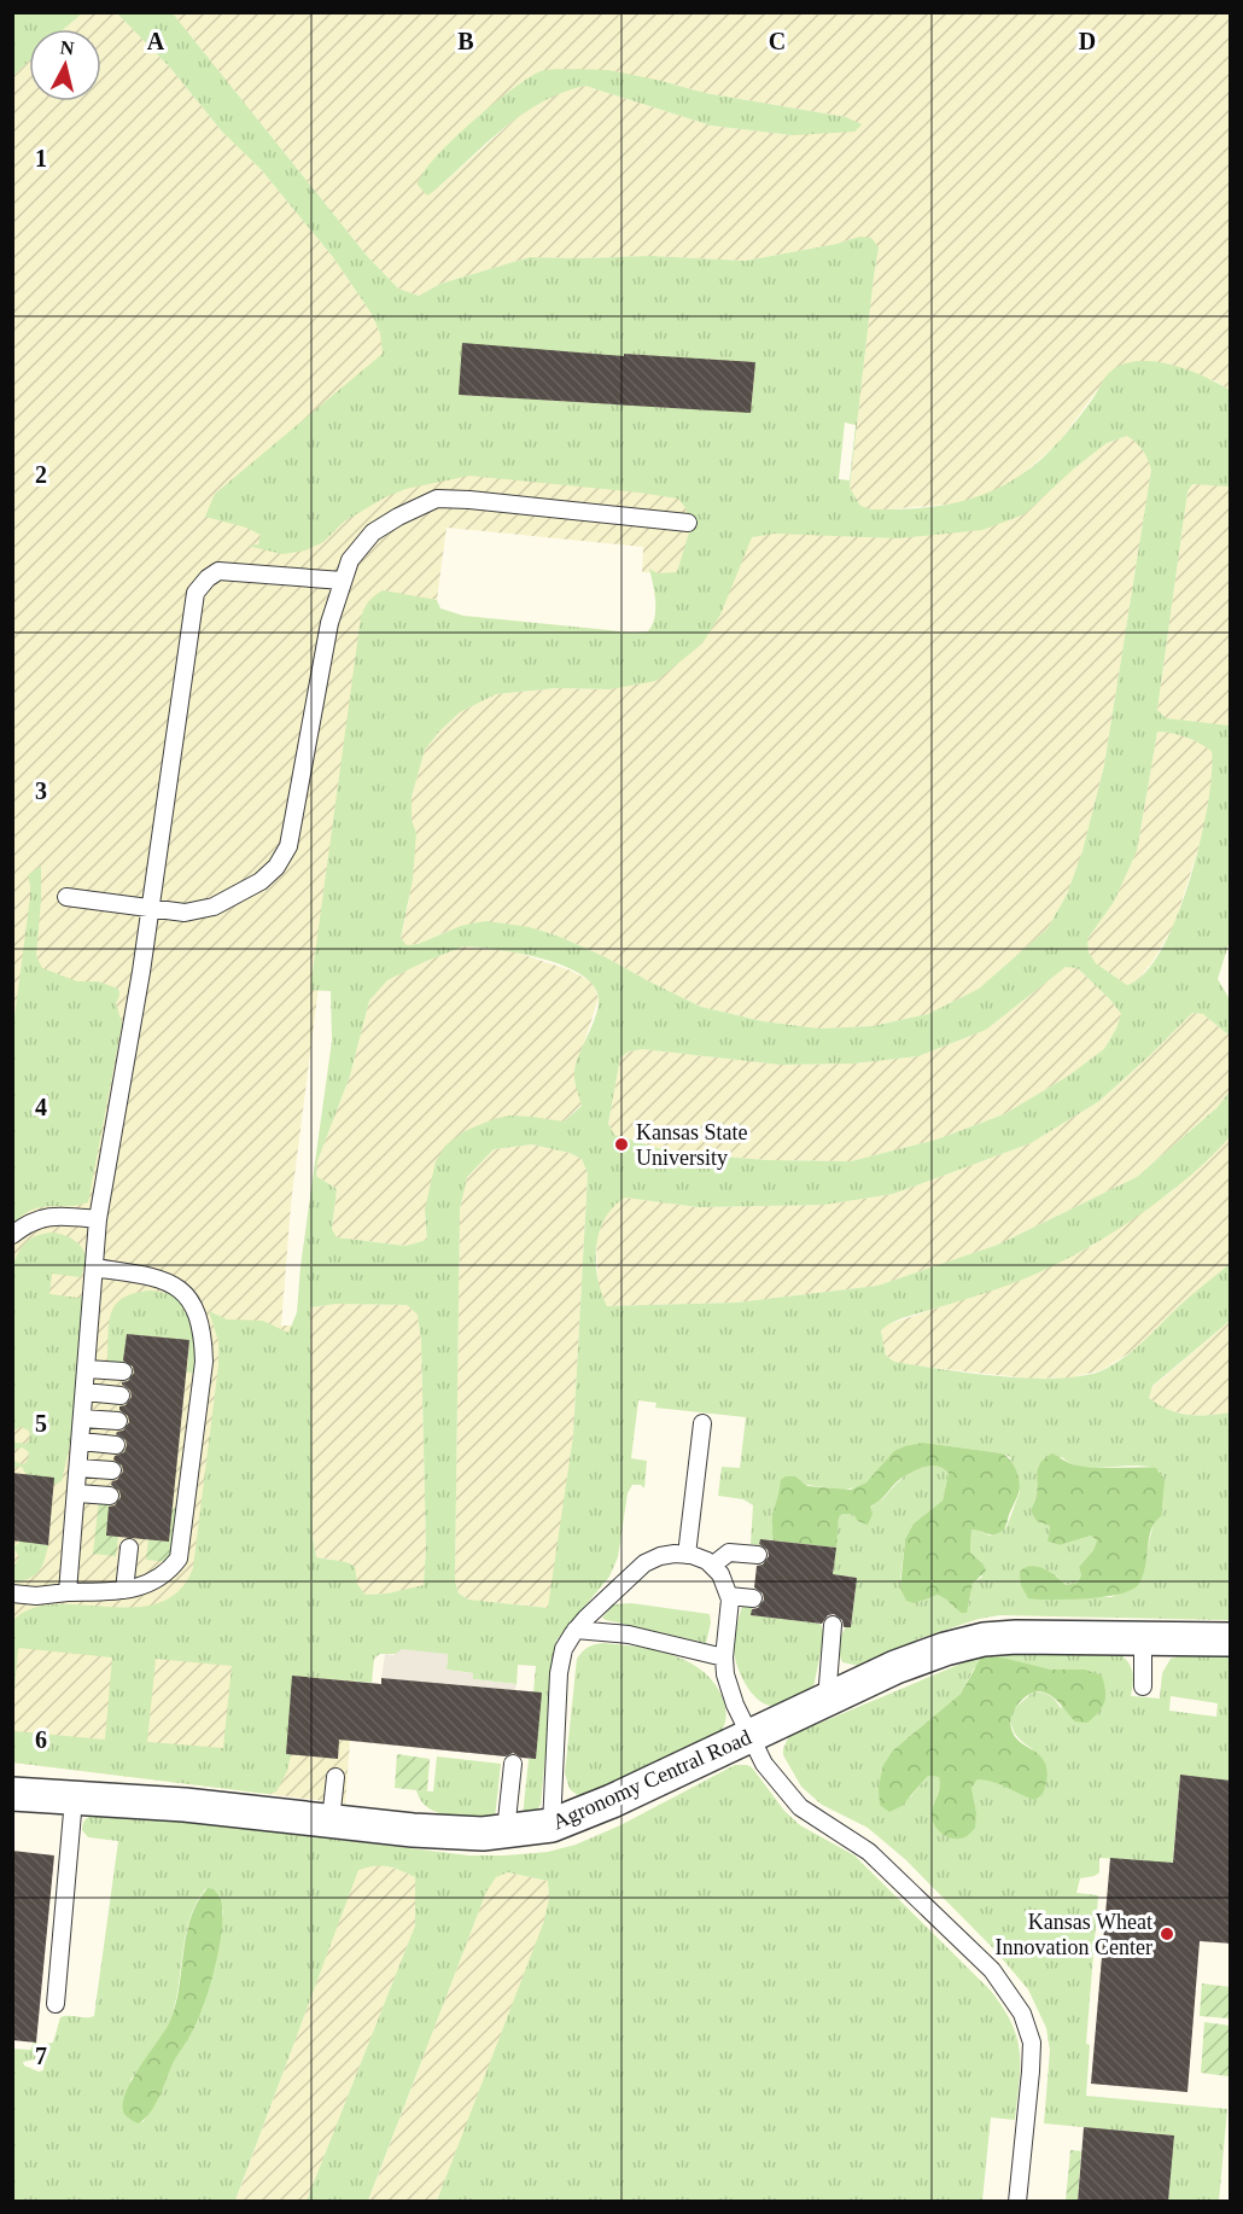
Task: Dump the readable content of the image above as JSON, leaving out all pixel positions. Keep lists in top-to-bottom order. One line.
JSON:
{"streets":{"street":["Agronomy Central Road"]},"places":["Kansas State University","Kansas Wheat Innovation Center"],"north":"top","grid":{"columns":["A","B","C","D"],"rows":["1","2","3","4","5","6","7"]}}
